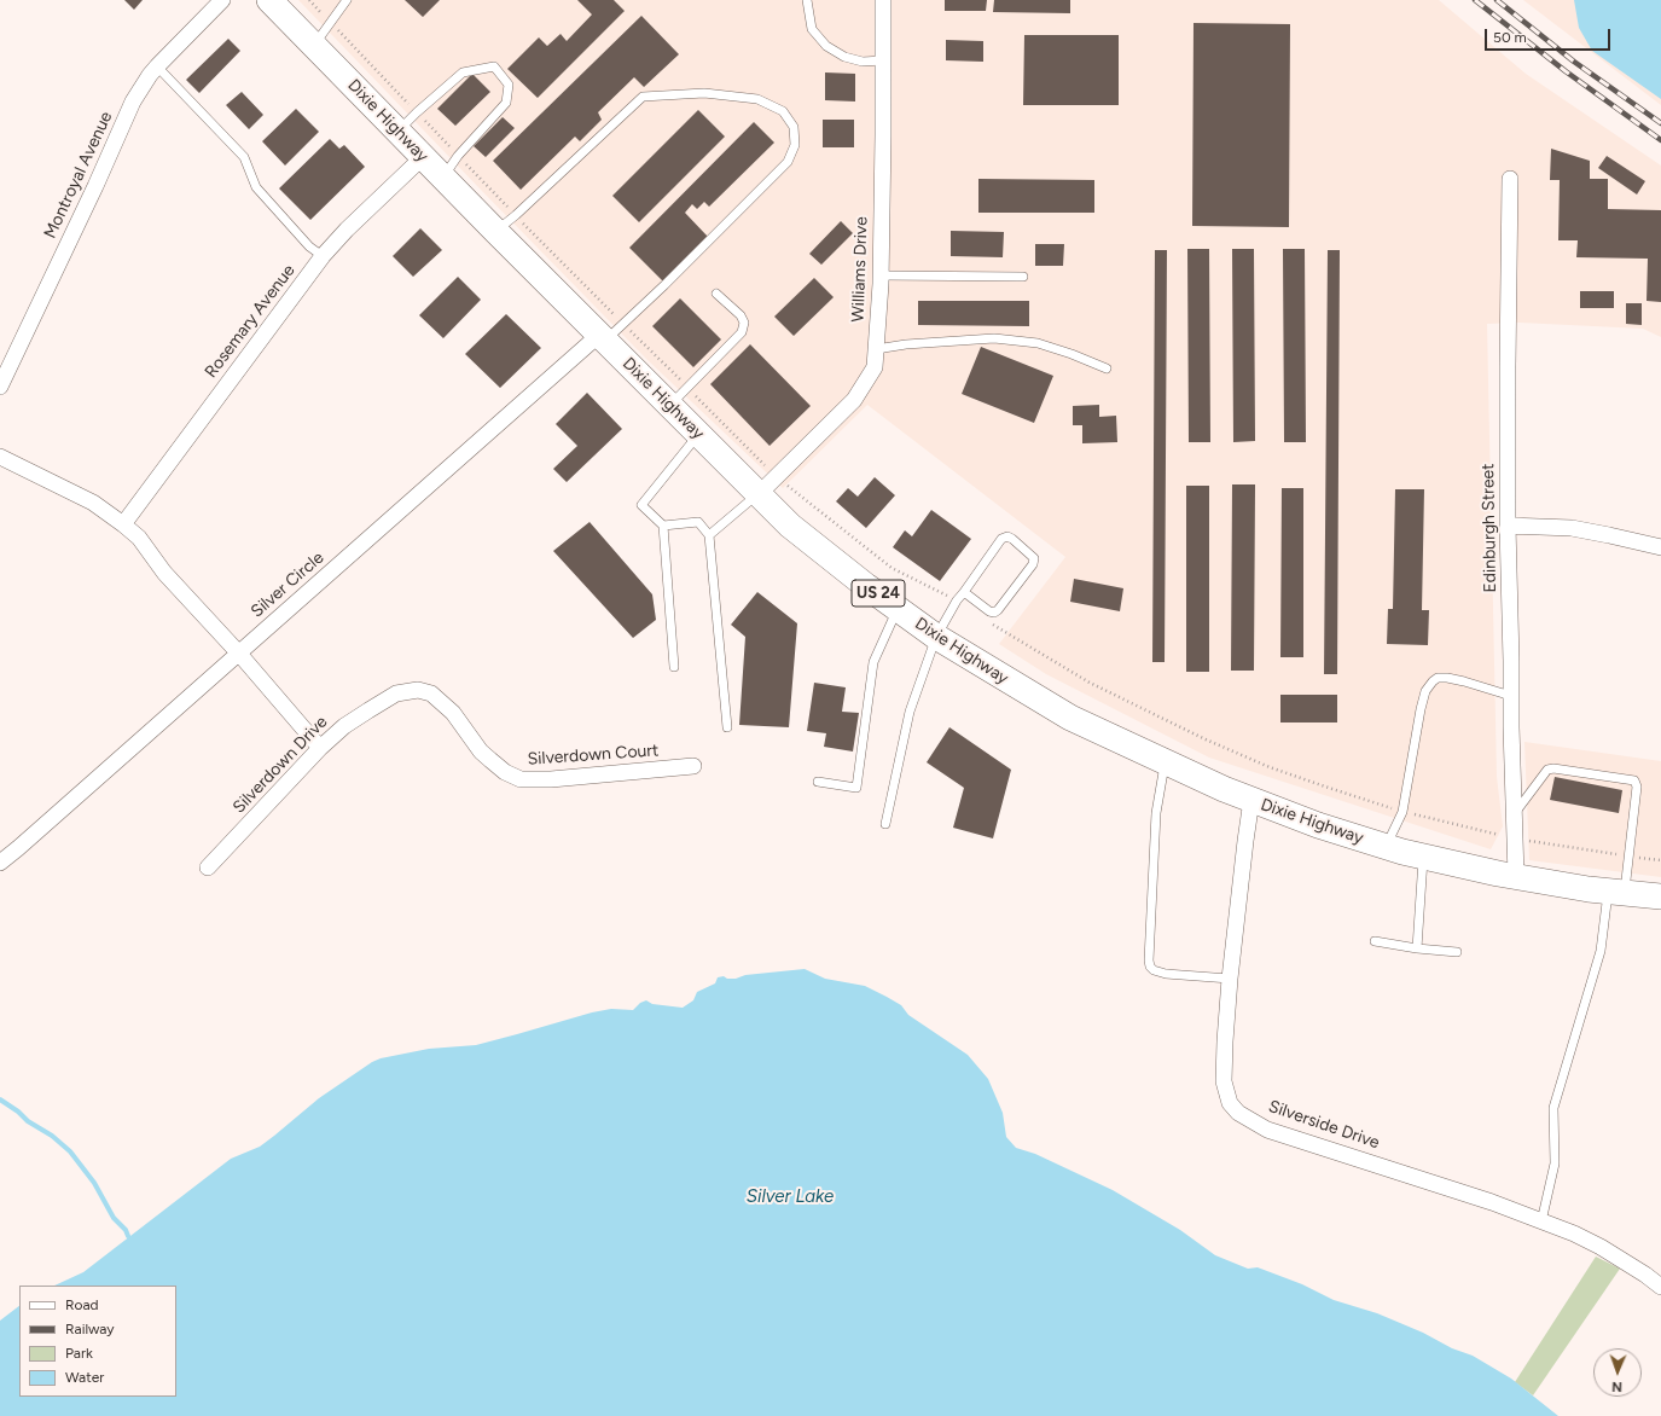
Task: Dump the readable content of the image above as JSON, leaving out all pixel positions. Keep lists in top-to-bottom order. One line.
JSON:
{"streets":{"main road":["Dixie Highway","US 24"],"street":["Montroyal Avenue","Williams Drive","Rosemary Avenue","Edinburgh Street","Silver Circle","Silverdown Court","Silverdown Drive","Silverside Drive"]},"crossings":[["Dixie Highway","Williams Drive"],["Dixie Highway","Rosemary Avenue"],["Dixie Highway","Edinburgh Street"],["Dixie Highway","Silver Circle"],["Dixie Highway","Silverside Drive"],["Silverdown Court","Silverdown Drive"]],"water":["Silver Lake"],"legend":["Road","Railway","Park","Water"],"scale_bar":"50 m","north":"bottom"}
